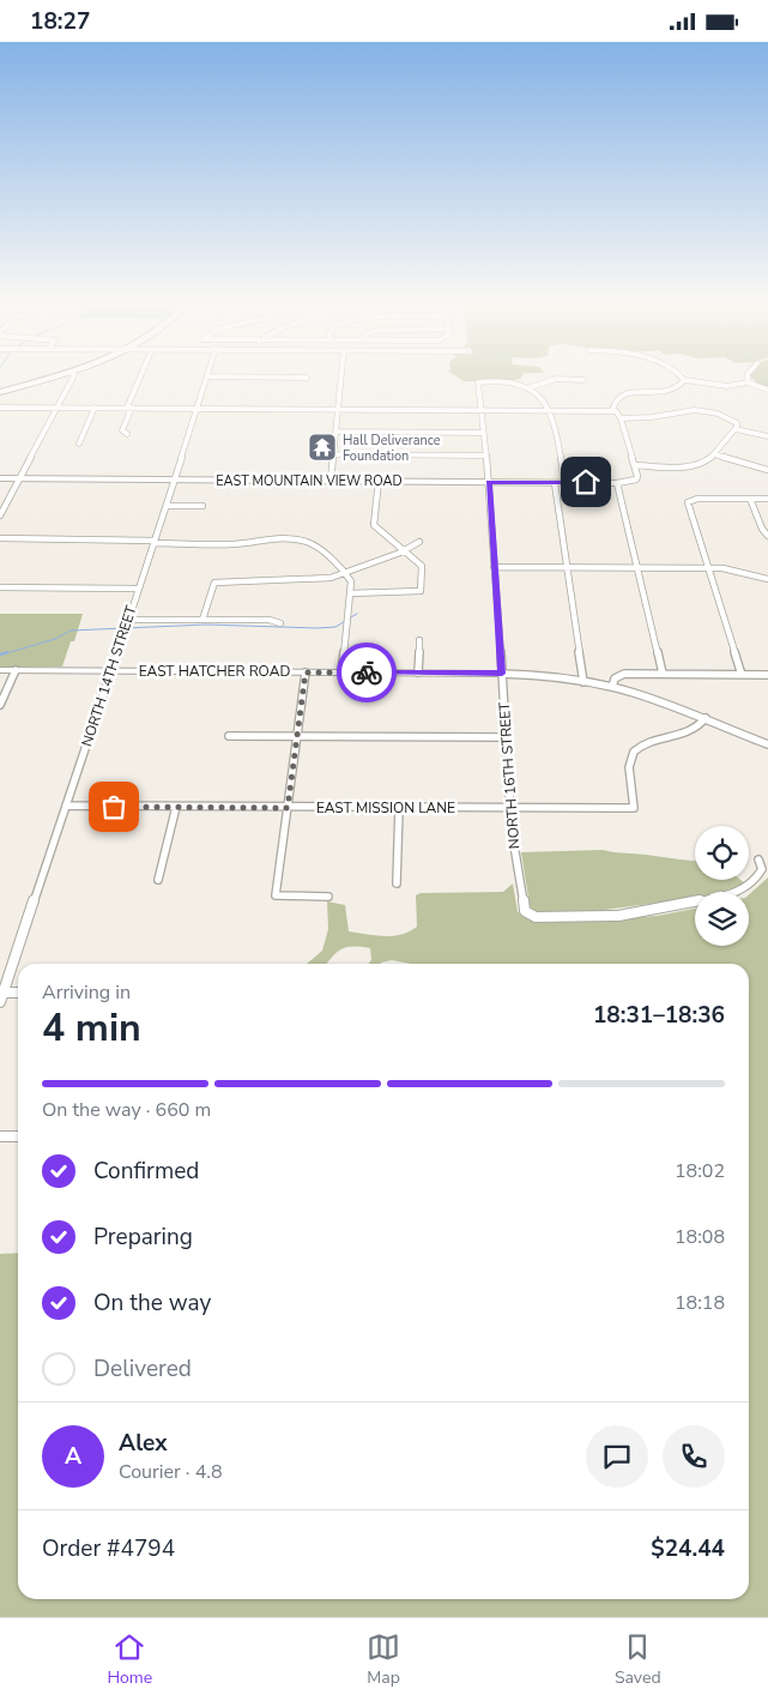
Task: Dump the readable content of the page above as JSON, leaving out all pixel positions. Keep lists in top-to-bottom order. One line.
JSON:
{"streets":{"street":["EAST MOUNTAIN VIEW ROAD","EAST HATCHER ROAD","NORTH 14TH STREET","NORTH 16TH STREET","EAST MISSION LANE"]},"crossings":[["EAST MOUNTAIN VIEW ROAD","NORTH 14TH STREET"],["EAST MOUNTAIN VIEW ROAD","NORTH 16TH STREET"],["EAST HATCHER ROAD","NORTH 14TH STREET"],["EAST HATCHER ROAD","NORTH 16TH STREET"],["NORTH 14TH STREET","EAST MISSION LANE"],["NORTH 16TH STREET","EAST MISSION LANE"]],"places":{"temple":["Hall Deliverance Foundation"]},"page":{"status":"18:27","heading":["4 min","Arriving in","18:31–18:36"],"panel":["Alex","Courier · 4.8","Order #4794","$24.44"],"bar":"On the way · 660 m","list":[["Confirmed","18:02"],["Preparing","18:08"],["On the way","18:18"],"Delivered"],"round":"A","tabs":["Home","Map","Saved"]}}
